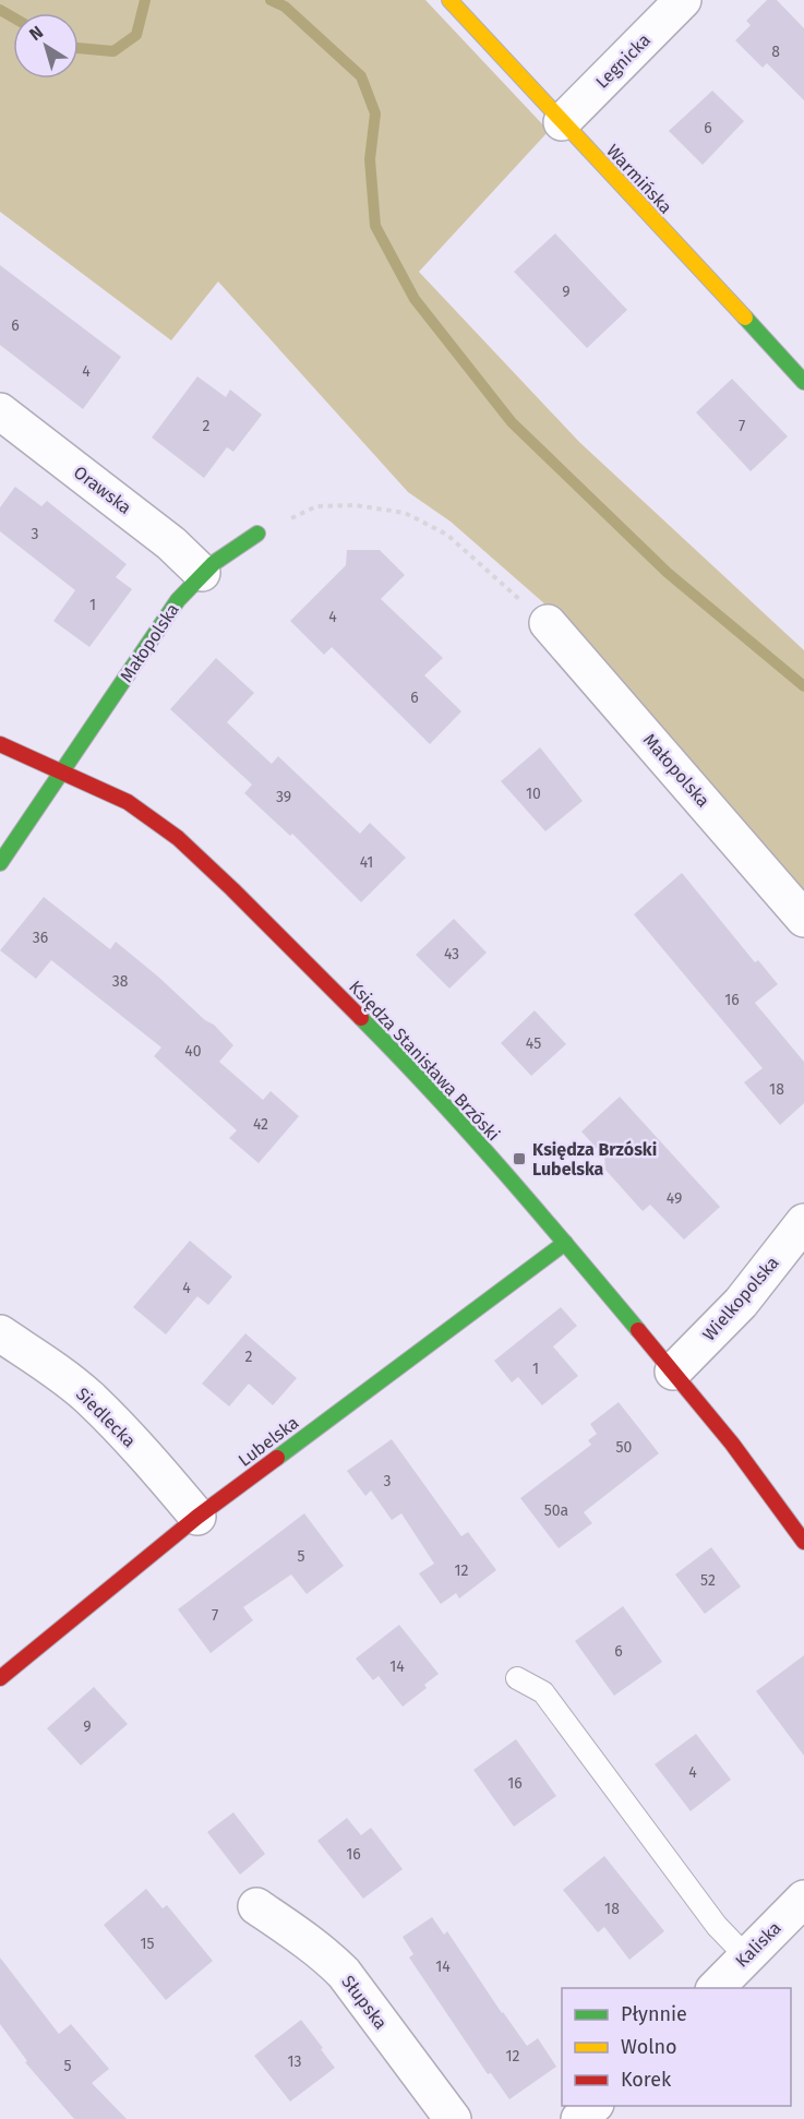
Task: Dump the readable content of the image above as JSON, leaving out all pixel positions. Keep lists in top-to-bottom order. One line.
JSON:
{"streets":{"street":["Legnicka","Warmińska","Orawska","Małopolska","Księdza Stanisława Brzóski","Wielkopolska","Siedlecka","Lubelska","Kaliska","Słupska"]},"crossings":[["Legnicka","Warmińska"],["Orawska","Małopolska"],["Małopolska","Księdza Stanisława Brzóski"],["Księdza Stanisława Brzóski","Wielkopolska"],["Księdza Stanisława Brzóski","Lubelska"],["Siedlecka","Lubelska"]],"places":{"transit":["Księdza Brzóski Lubelska"]},"house_numbers":["8","6","9","6","4","2","7","3","1","4","6","10","39","41","36","43","38","16","45","40","18","42","49","4","2","1","50","3","50a","5","12","52","7","6","14","9","4","16","16","18","15","14","12","13","5"],"legend":["Płynnie","Wolno","Korek"],"north":"top left"}
